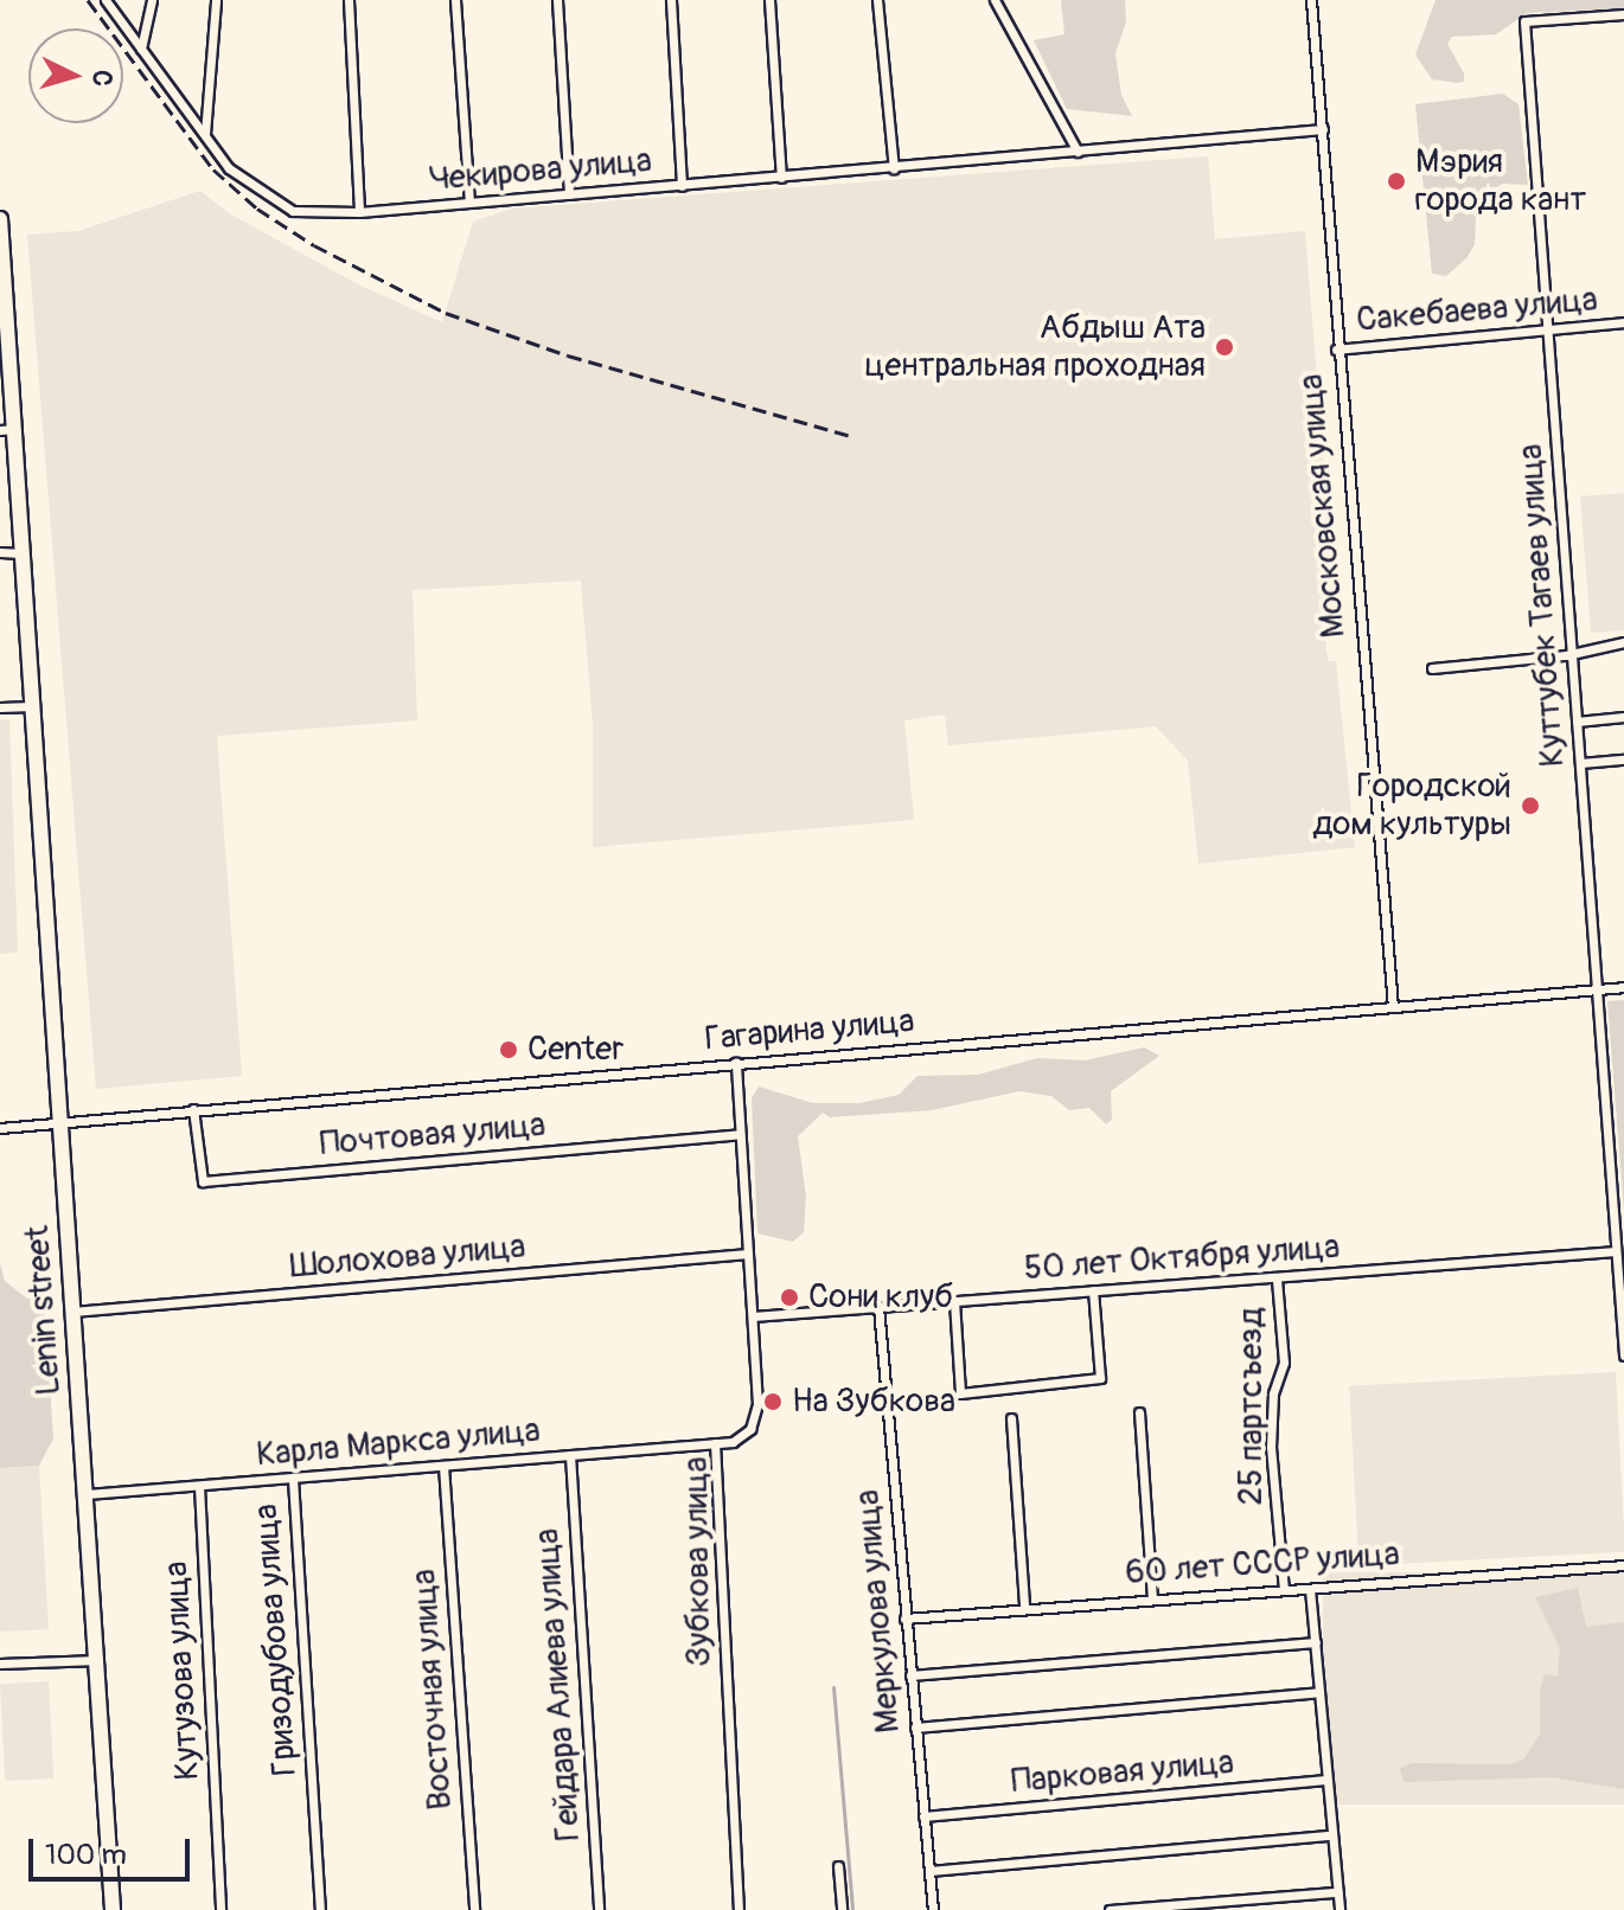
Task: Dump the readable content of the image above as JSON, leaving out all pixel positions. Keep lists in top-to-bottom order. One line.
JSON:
{"streets":{"main road":["Lenin street"],"street":["Чекирова улица","Сакебаева улица","Московская улица","Куттубек Тагаев улица","Гагарина улица","Почтовая улица","Шолохова улица","50 лет Октября улица","25 партсъезд","Карла Маркса улица","Зубкова улица","60 лет СССР улица","Меркулова улица","Гризодубова улица","Кутузова улица","Гейдара Алиева улица","Восточная улица","Парковая улица"]},"crossings":[["Чекирова улица","Московская улица"],["Сакебаева улица","Московская улица"],["Сакебаева улица","Куттубек Тагаев улица"],["Московская улица","Гагарина улица"],["Куттубек Тагаев улица","Гагарина улица"],["Куттубек Тагаев улица","50 лет Октября улица"],["Гагарина улица","Почтовая улица"],["Гагарина улица","Lenin street"],["Гагарина улица","Зубкова улица"],["Почтовая улица","Зубкова улица"],["Шолохова улица","Lenin street"],["Шолохова улица","Зубкова улица"],["50 лет Октября улица","25 партсъезд"],["50 лет Октября улица","Зубкова улица"],["50 лет Октября улица","Меркулова улица"],["Lenin street","Карла Маркса улица"],["25 партсъезд","60 лет СССР улица"],["Карла Маркса улица","Зубкова улица"],["Карла Маркса улица","Гризодубова улица"],["Карла Маркса улица","Кутузова улица"],["Карла Маркса улица","Гейдара Алиева улица"],["Карла Маркса улица","Восточная улица"],["60 лет СССР улица","Меркулова улица"],["Меркулова улица","Парковая улица"]],"places":["Мэрия города кант","Абдыш Ата центральная проходная","Городской дом культуры","Center","Сони клуб","На Зубкова"],"scale_bar":"100 m","north":"right"}
